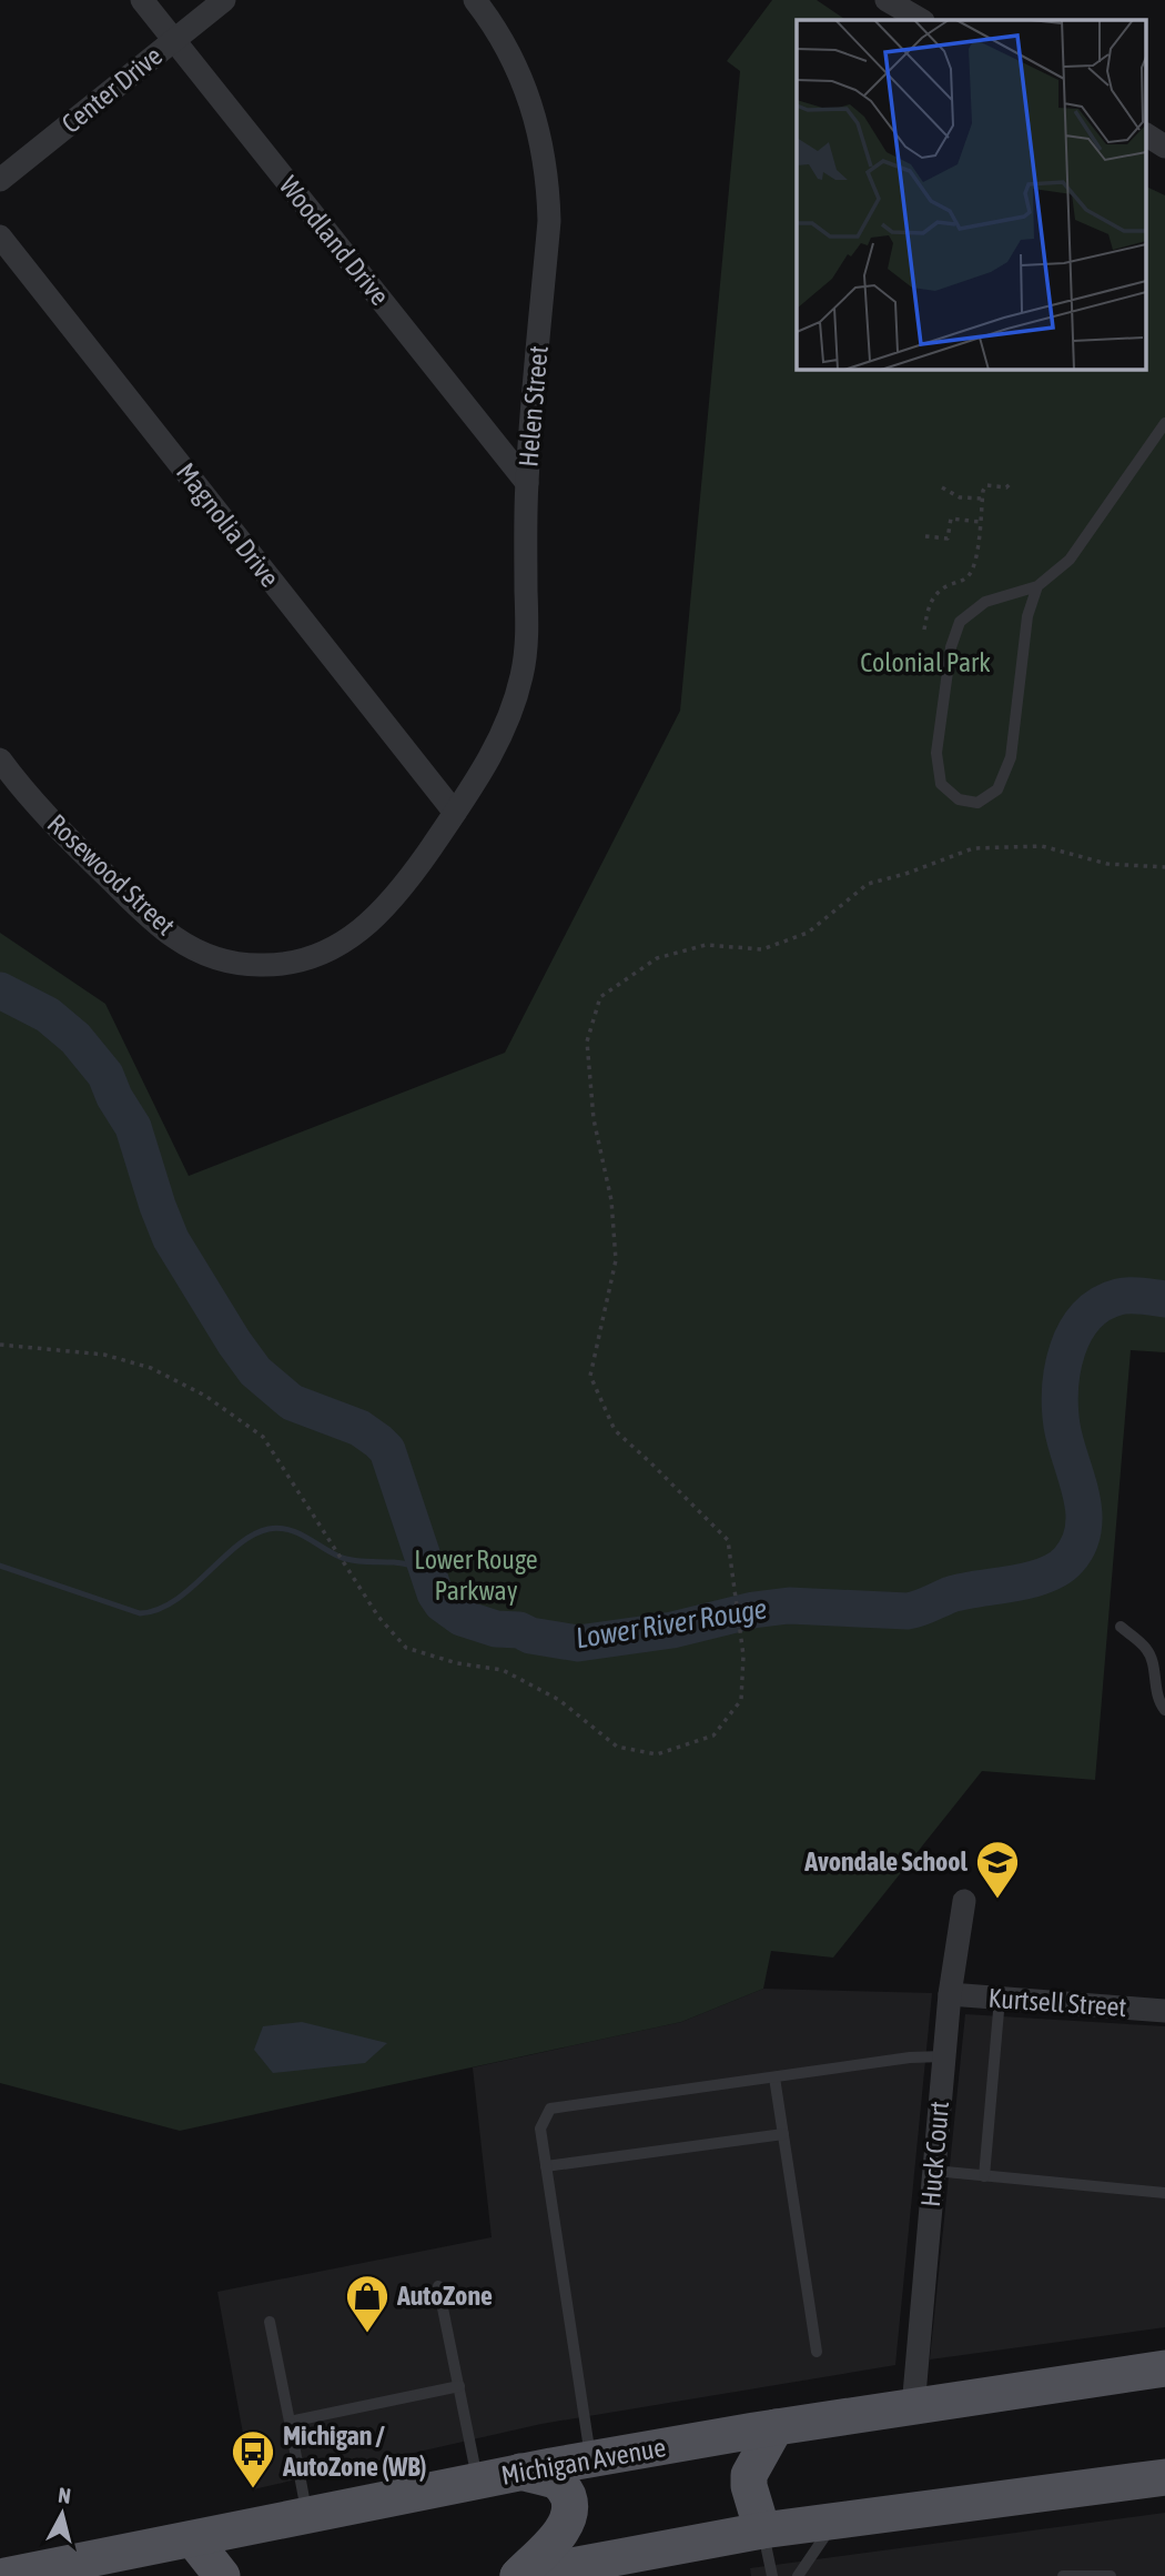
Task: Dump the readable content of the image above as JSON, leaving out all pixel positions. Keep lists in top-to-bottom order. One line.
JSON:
{"streets":{"main road":["Michigan Avenue"],"street":["Center Drive","Woodland Drive","Helen Street","Magnolia Drive","Rosewood Street","Kurtsell Street","Huck Court"]},"crossings":[["Center Drive","Woodland Drive"],["Woodland Drive","Helen Street"],["Helen Street","Magnolia Drive"],["Helen Street","Rosewood Street"],["Magnolia Drive","Rosewood Street"],["Kurtsell Street","Huck Court"],["Huck Court","Michigan Avenue"]],"water":["Lower River Rouge"],"parks":["Colonial Park","Lower Rouge Parkway"],"places":{"school or university":["Avondale School"],"shop":["AutoZone"],"bus stop":["Michigan / AutoZone (WB)"]},"north":"top"}
